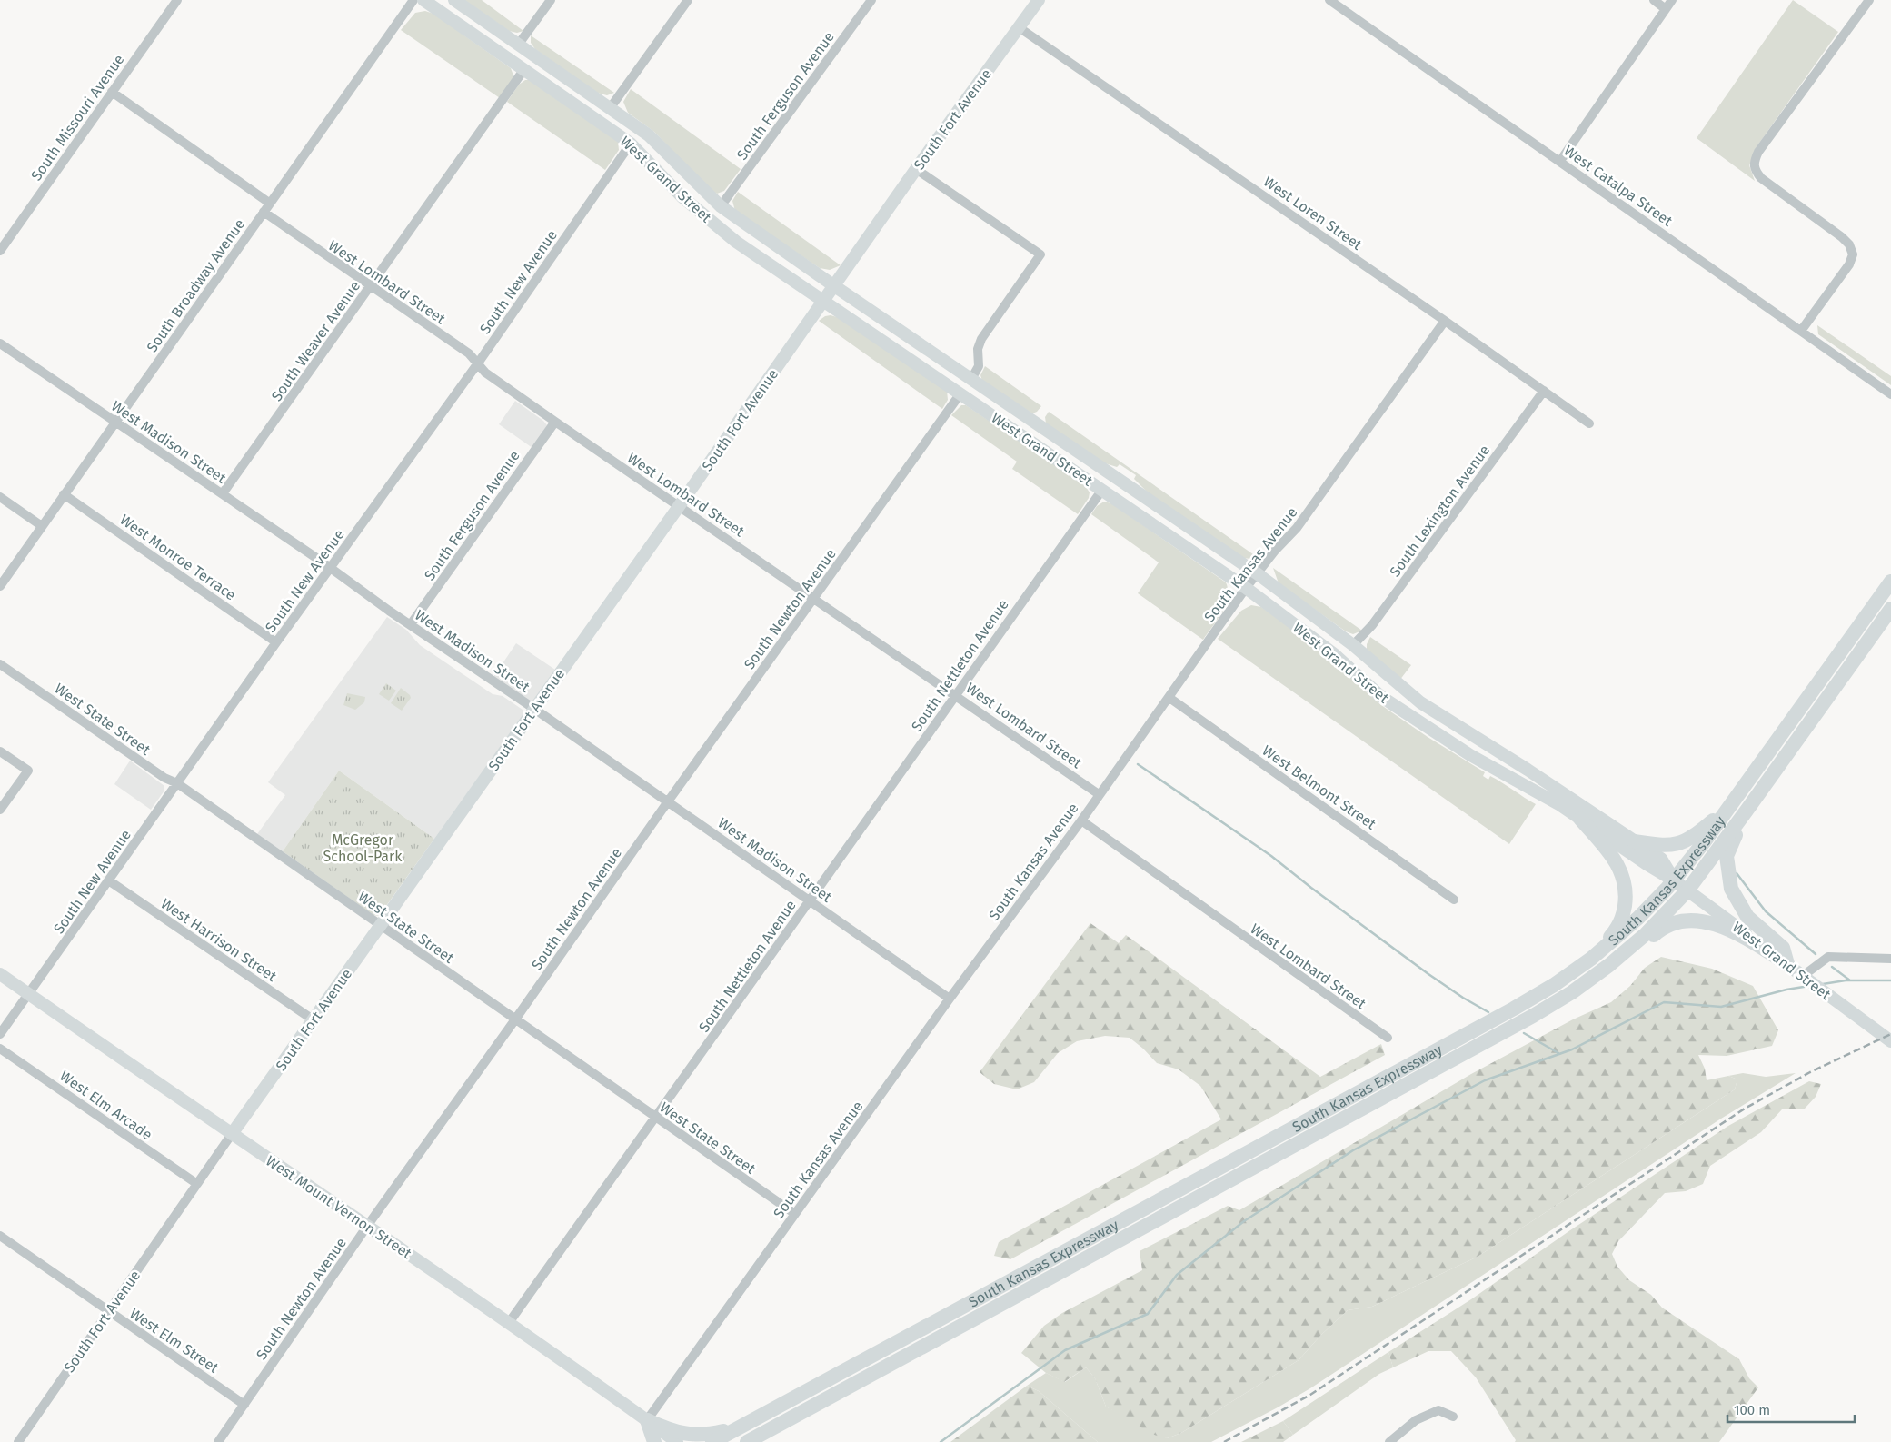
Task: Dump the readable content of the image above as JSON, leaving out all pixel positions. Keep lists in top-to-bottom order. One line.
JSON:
{"streets":{"main road":["South Fort Avenue","West Grand Street","South Kansas Expressway","West Mount Vernon Street"],"street":["South Ferguson Avenue","South Missouri Avenue","West Catalpa Street","West Loren Street","West Lombard Street","South New Avenue","South Broadway Avenue","South Weaver Avenue","West Madison Street","South Lexington Avenue","West Monroe Terrace","South Kansas Avenue","South Newton Avenue","South Nettleton Avenue","West State Street","West Belmont Street","West Harrison Street","West Elm Arcade","West Elm Street"]},"crossings":[["South Ferguson Avenue","West Grand Street"],["South Ferguson Avenue","West Lombard Street"],["South Ferguson Avenue","West Madison Street"],["South Fort Avenue","West Grand Street"],["South Fort Avenue","West Loren Street"],["South Fort Avenue","West Lombard Street"],["South Fort Avenue","West Madison Street"],["South Fort Avenue","West State Street"],["South Fort Avenue","West Harrison Street"],["South Fort Avenue","West Elm Arcade"],["South Fort Avenue","West Mount Vernon Street"],["South Fort Avenue","West Elm Street"],["West Grand Street","South New Avenue"],["West Grand Street","South Weaver Avenue"],["West Grand Street","South Lexington Avenue"],["West Grand Street","South Kansas Avenue"],["West Grand Street","South Newton Avenue"],["West Grand Street","South Nettleton Avenue"],["West Grand Street","South Kansas Expressway"],["West Loren Street","South Lexington Avenue"],["West Loren Street","South Kansas Avenue"],["West Lombard Street","South New Avenue"],["West Lombard Street","South Broadway Avenue"],["West Lombard Street","South Weaver Avenue"],["West Lombard Street","South Kansas Avenue"],["West Lombard Street","South Newton Avenue"],["West Lombard Street","South Nettleton Avenue"],["South New Avenue","West Madison Street"],["South New Avenue","West Monroe Terrace"],["South New Avenue","West State Street"],["South New Avenue","West Harrison Street"],["South New Avenue","West Mount Vernon Street"],["South Broadway Avenue","West Madison Street"],["South Broadway Avenue","West Monroe Terrace"],["South Weaver Avenue","West Madison Street"],["West Madison Street","South Kansas Avenue"],["West Madison Street","South Newton Avenue"],["West Madison Street","South Nettleton Avenue"],["South Kansas Avenue","West State Street"],["South Kansas Avenue","West Belmont Street"],["South Kansas Avenue","West Mount Vernon Street"],["South Newton Avenue","West State Street"],["South Newton Avenue","West Mount Vernon Street"],["South Newton Avenue","West Elm Street"],["South Nettleton Avenue","West State Street"],["South Nettleton Avenue","West Mount Vernon Street"]],"parks":["McGregor School-Park"],"scale_bar":"100 m"}
